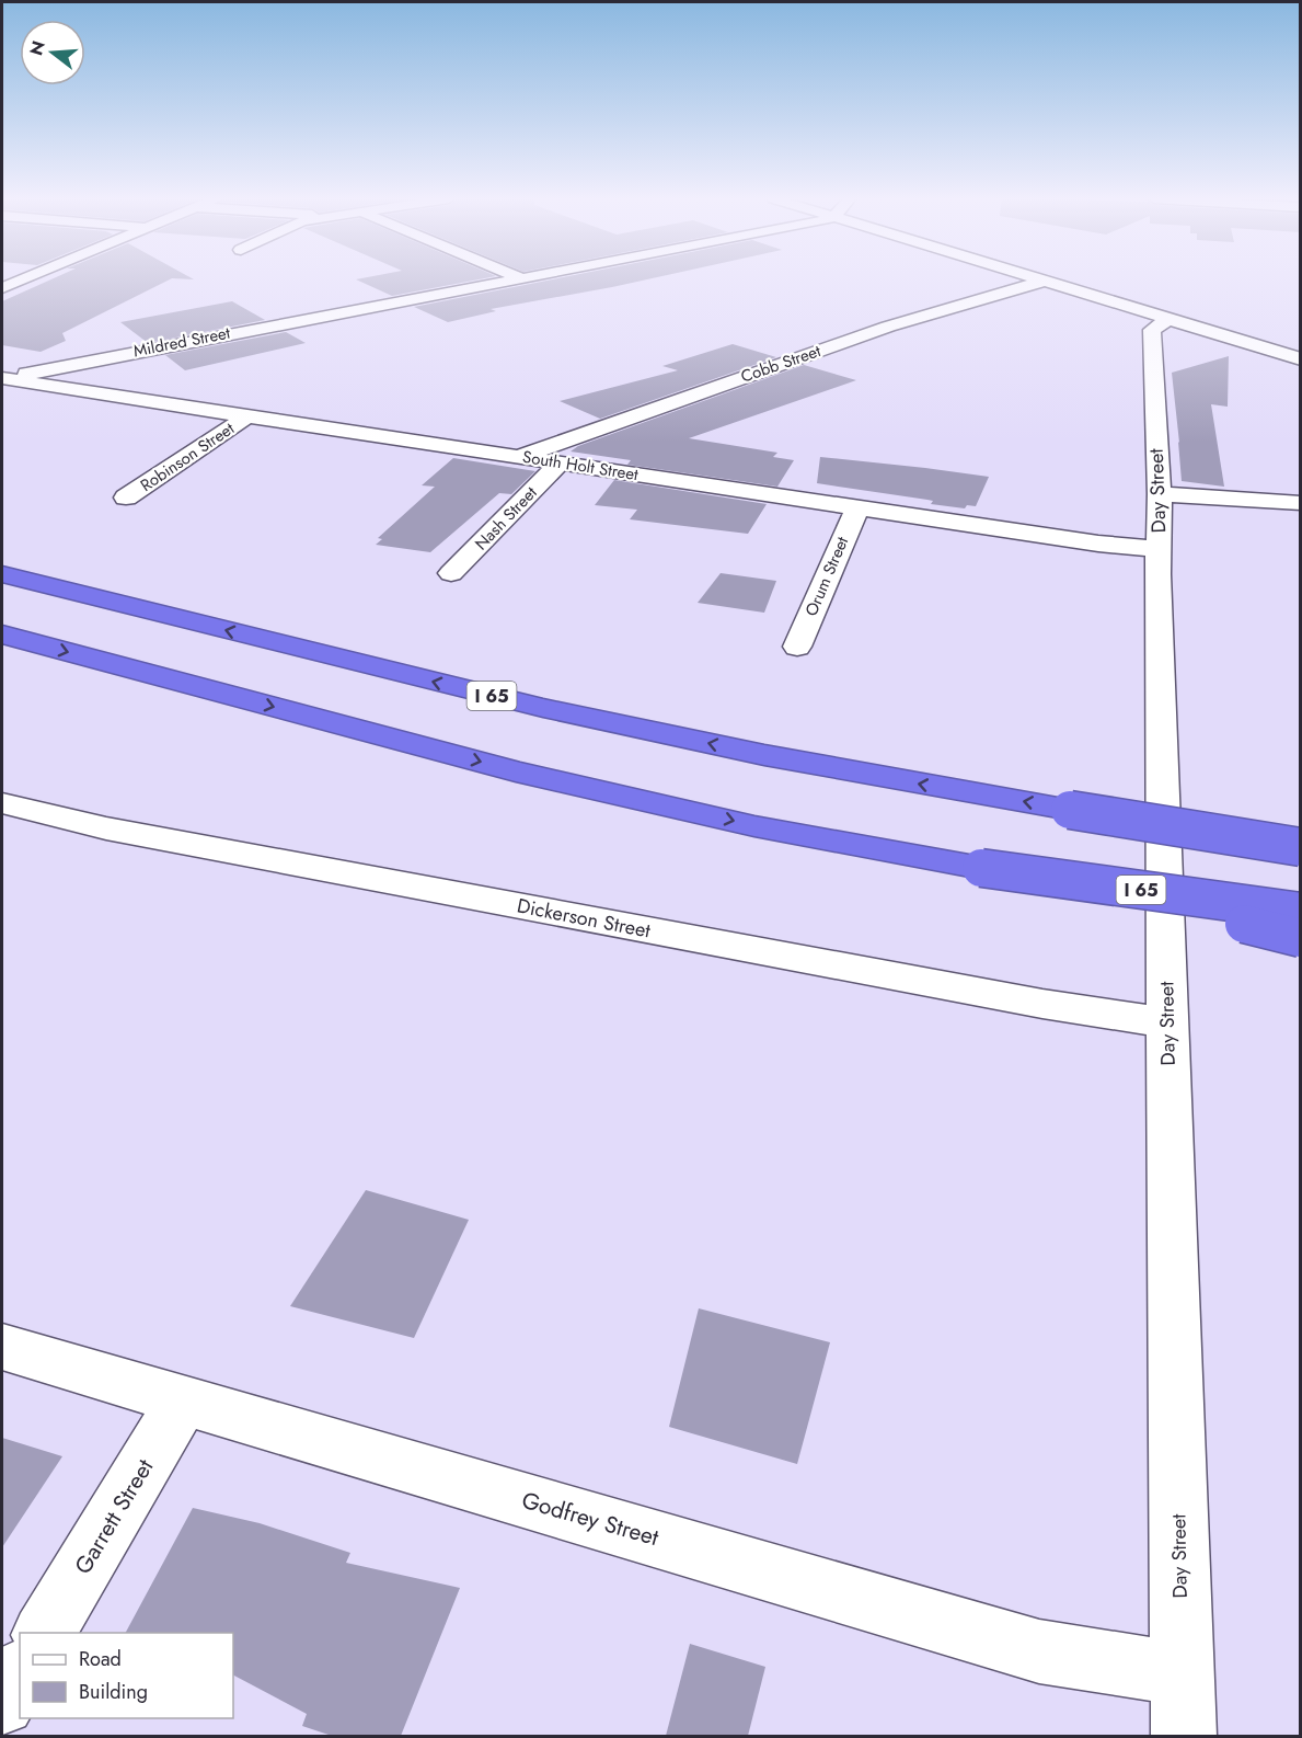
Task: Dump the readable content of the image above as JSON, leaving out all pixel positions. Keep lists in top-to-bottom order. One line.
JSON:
{"streets":{"highway":["I 65"],"street":["Mildred Street","Cobb Street","Robinson Street","South Holt Street","Day Street","Nash Street","Orum Street","Dickerson Street","Garrett Street","Godfrey Street"]},"crossings":[["Mildred Street","South Holt Street"],["Cobb Street","South Holt Street"],["Robinson Street","South Holt Street"],["South Holt Street","Day Street"],["South Holt Street","Nash Street"],["South Holt Street","Orum Street"],["Day Street","Dickerson Street"],["Day Street","Godfrey Street"],["Garrett Street","Godfrey Street"]],"legend":["Road","Building"],"north":"left"}
